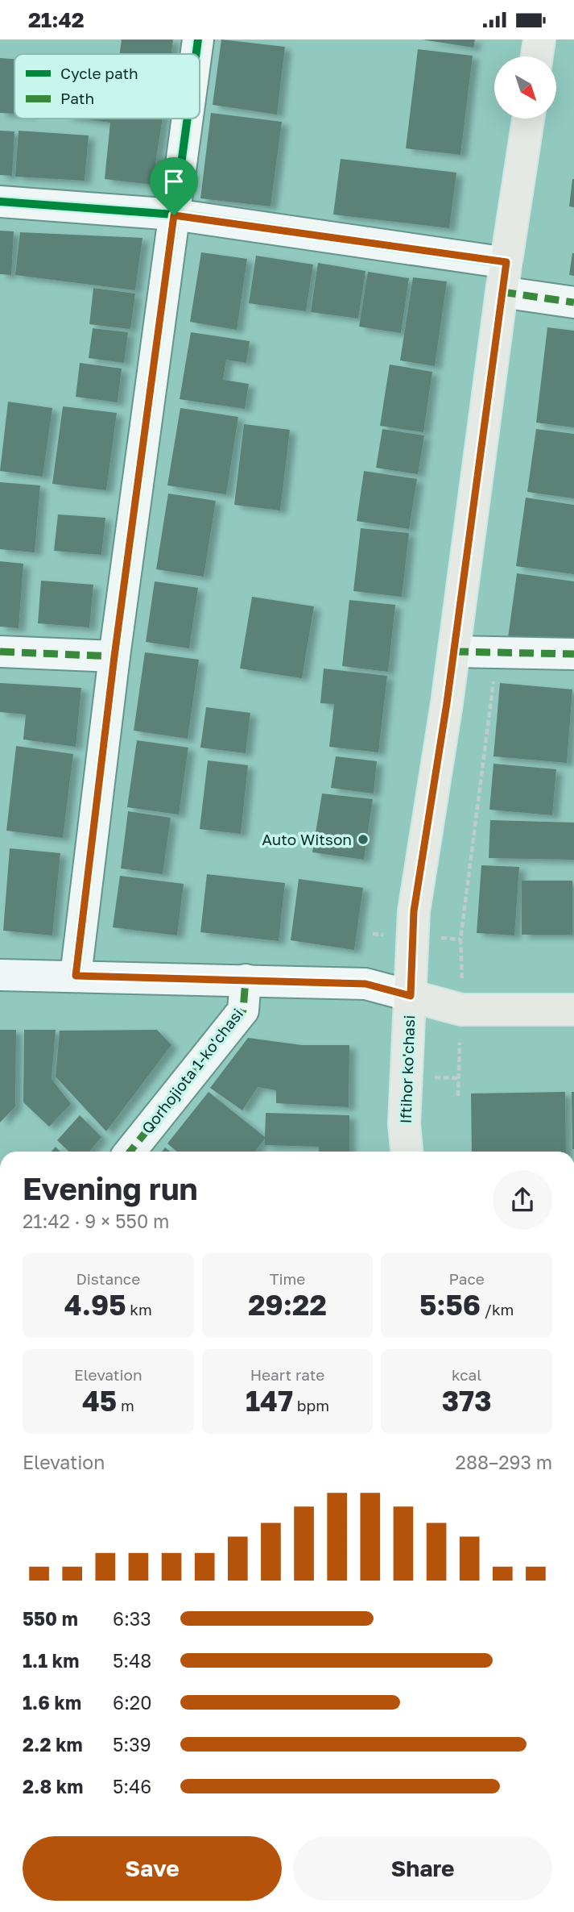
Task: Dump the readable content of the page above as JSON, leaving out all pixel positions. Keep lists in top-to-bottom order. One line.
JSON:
{"streets":{"main road":["Iftihor ko'chasi"],"street":["Qorhojiota 1-ko'chasi"]},"places":["Auto Witson"],"legend":["Cycle path","Path"],"north":"bottom right","page":{"status":"21:42","heading":["Evening run","21:42 · 9 × 550 m"],"stats":[["Distance","4.95 km"],["Time","29:22"],["Pace","5:56 /km"],["Elevation","45 m"],["Heart rate","147 bpm"],["kcal","373"]],"chart":["Elevation","288–293 m"],"list":[{"name":"550 m","note":"6:33"},{"name":"1.1 km","note":"5:48"},{"name":"1.6 km","note":"6:20"},{"name":"2.2 km","note":"5:39"},{"name":"2.8 km","note":"5:46"}],"buttons":["Save","Share"]}}
